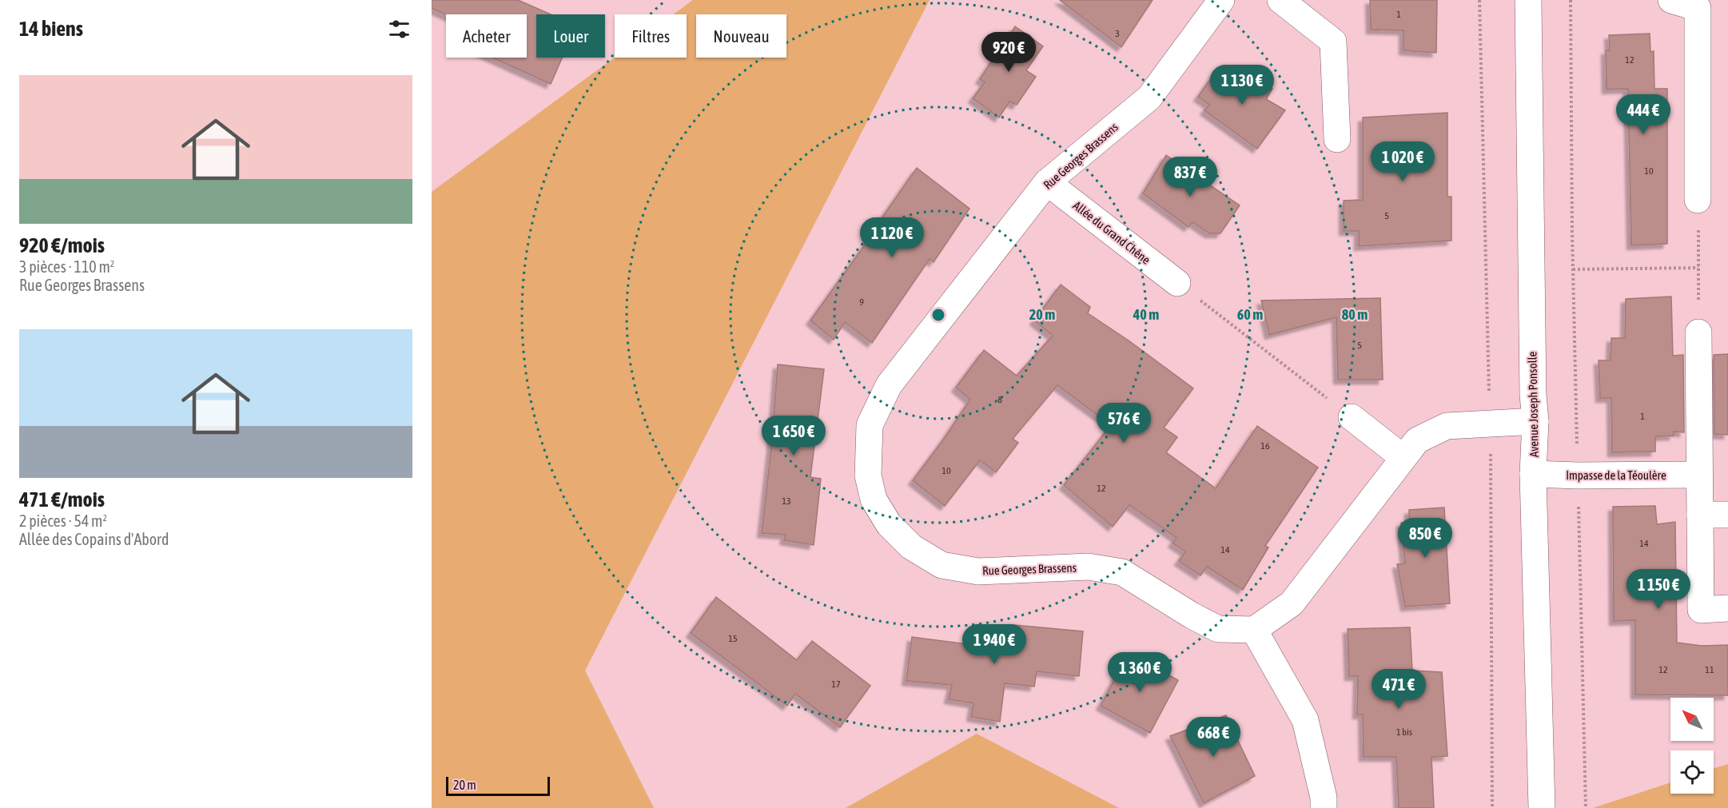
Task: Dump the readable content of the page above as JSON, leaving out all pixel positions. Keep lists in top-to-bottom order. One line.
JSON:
{"streets":{"street":["Rue Georges Brassens","Allée du Grand Chêne","Avenue Joseph Ponsolle","Impasse de la Téoulère"]},"crossings":[["Rue Georges Brassens","Allée du Grand Chêne"],["Avenue Joseph Ponsolle","Impasse de la Téoulère"]],"house_numbers":["1","3","12","10","5","9","5","8","1","16","10","12","13","14","14","15","12","11","17","1 bis"],"scale_bar":"20 m","north":"top left","page":{"heading":"14 biens","chip":["Acheter","Louer","Filtres","Nouveau"],"price":["920 €","1 130 €","444 €","1 020 €","837 €","1 120 €","576 €","1 650 €","850 €","1 150 €","1 940 €","1 360 €","471 €","668 €"],"list":[{"name":"920 €/mois","note":"3 pièces · 110 m² · Rue Georges Brassens"},{"name":"471 €/mois","note":"2 pièces · 54 m² · Allée des Copains d'Abord"}],"scale":"20 m"},"rings":["20 m","40 m","60 m","80 m"]}
